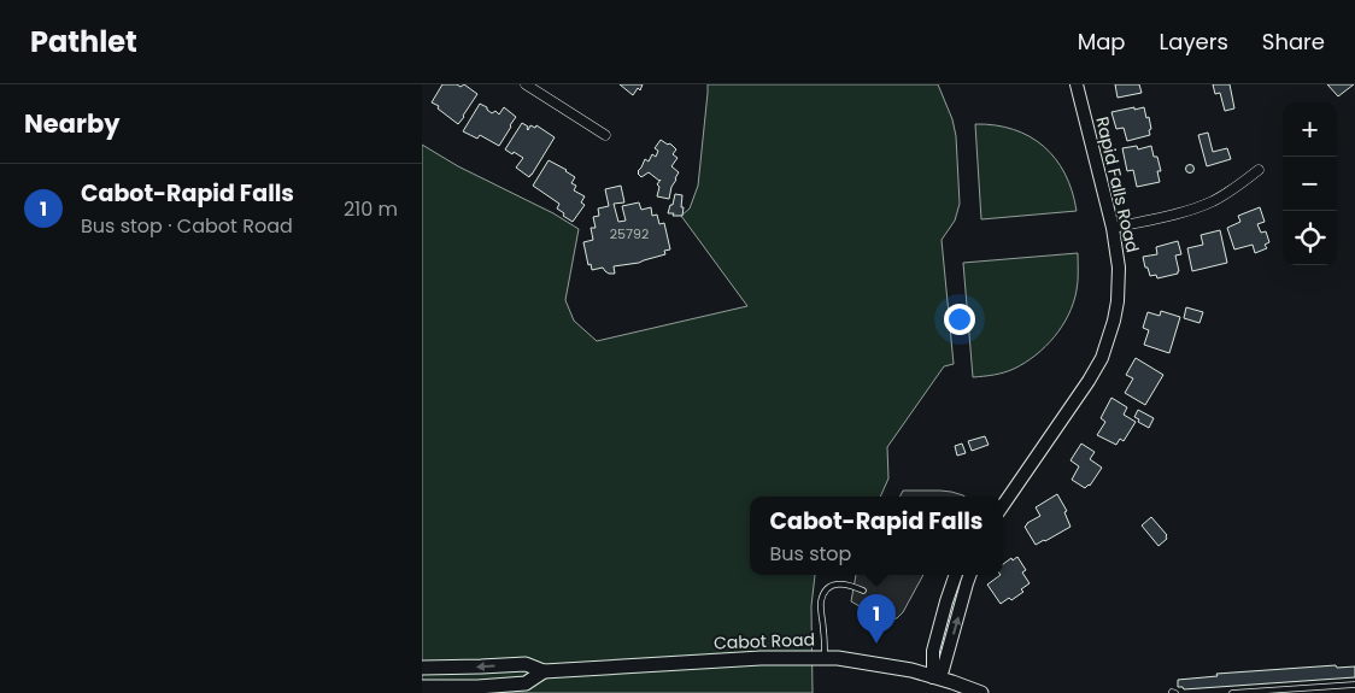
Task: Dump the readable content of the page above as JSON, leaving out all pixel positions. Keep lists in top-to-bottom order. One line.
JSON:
{"streets":{"main road":["Cabot Road"],"street":["Rapid Falls Road"]},"house_numbers":["25792"],"page":{"header":"Pathlet","nav":["Map","Layers","Share"],"heading":"Nearby","map_buttons":["+","−"],"list":[{"mark":"1","name":"Cabot-Rapid Falls","note":"Bus stop · Cabot Road","value":"210 m"}],"popup":["Cabot-Rapid Falls","Bus stop"],"pins":"1"}}
